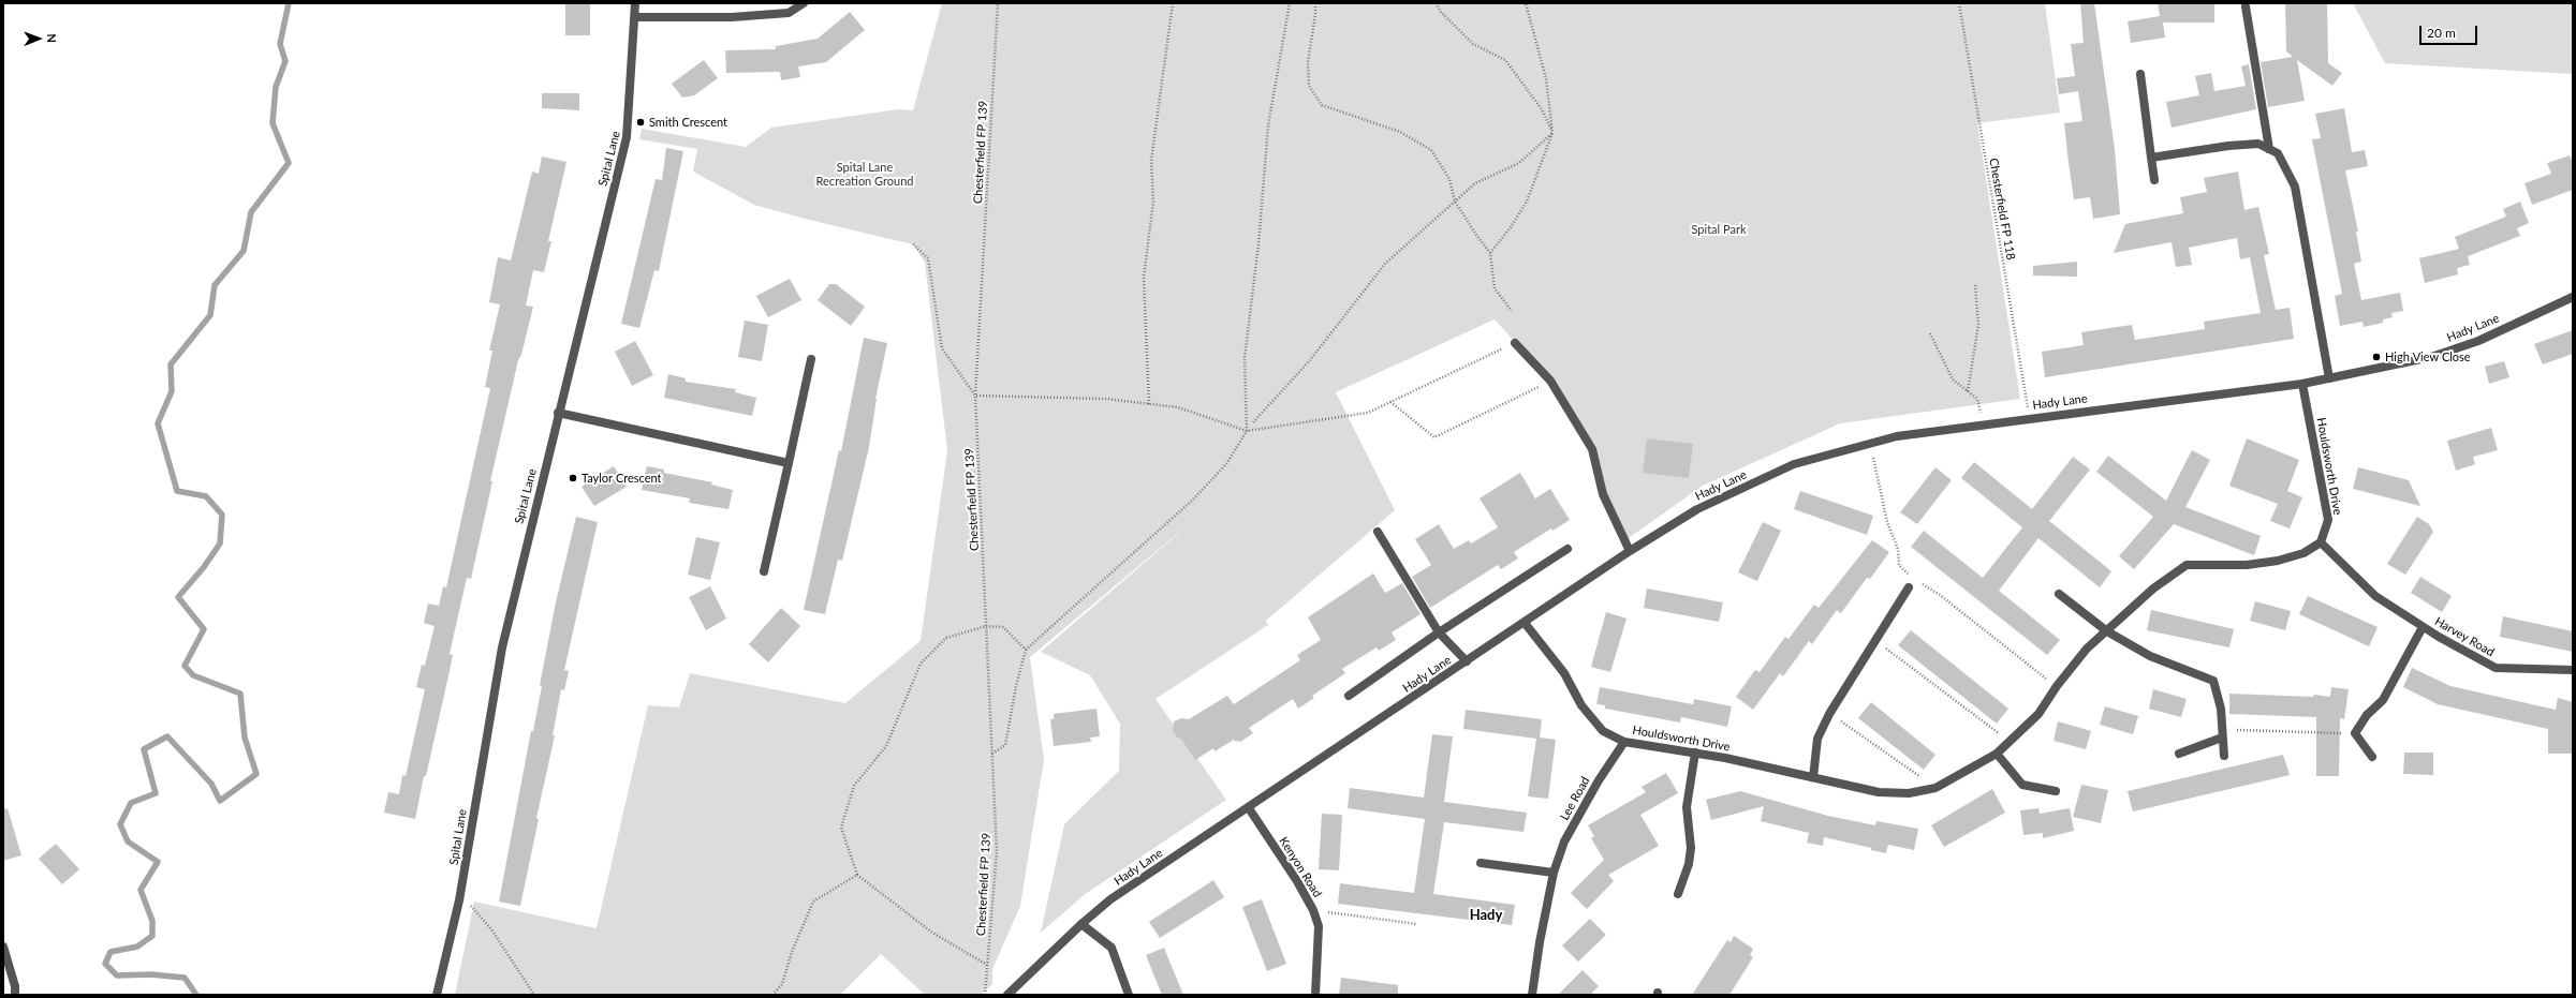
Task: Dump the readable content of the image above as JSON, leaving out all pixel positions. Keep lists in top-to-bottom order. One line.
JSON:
{"streets":{"street":["Spital Lane","Hady Lane","Houldsworth Drive","Harvey Road","Lee Road","Kenyon Road"],"path":["Chesterfield FP 139","Chesterfield FP 118"]},"crossings":[["Chesterfield FP 118","Hady Lane"],["Hady Lane","Houldsworth Drive"],["Hady Lane","Kenyon Road"],["Houldsworth Drive","Harvey Road"],["Houldsworth Drive","Lee Road"]],"districts":["Hady"],"parks":["Spital Lane Recreation Ground","Spital Park"],"places":["Smith Crescent","High View Close","Taylor Crescent"],"scale_bar":"20 m","north":"right"}
